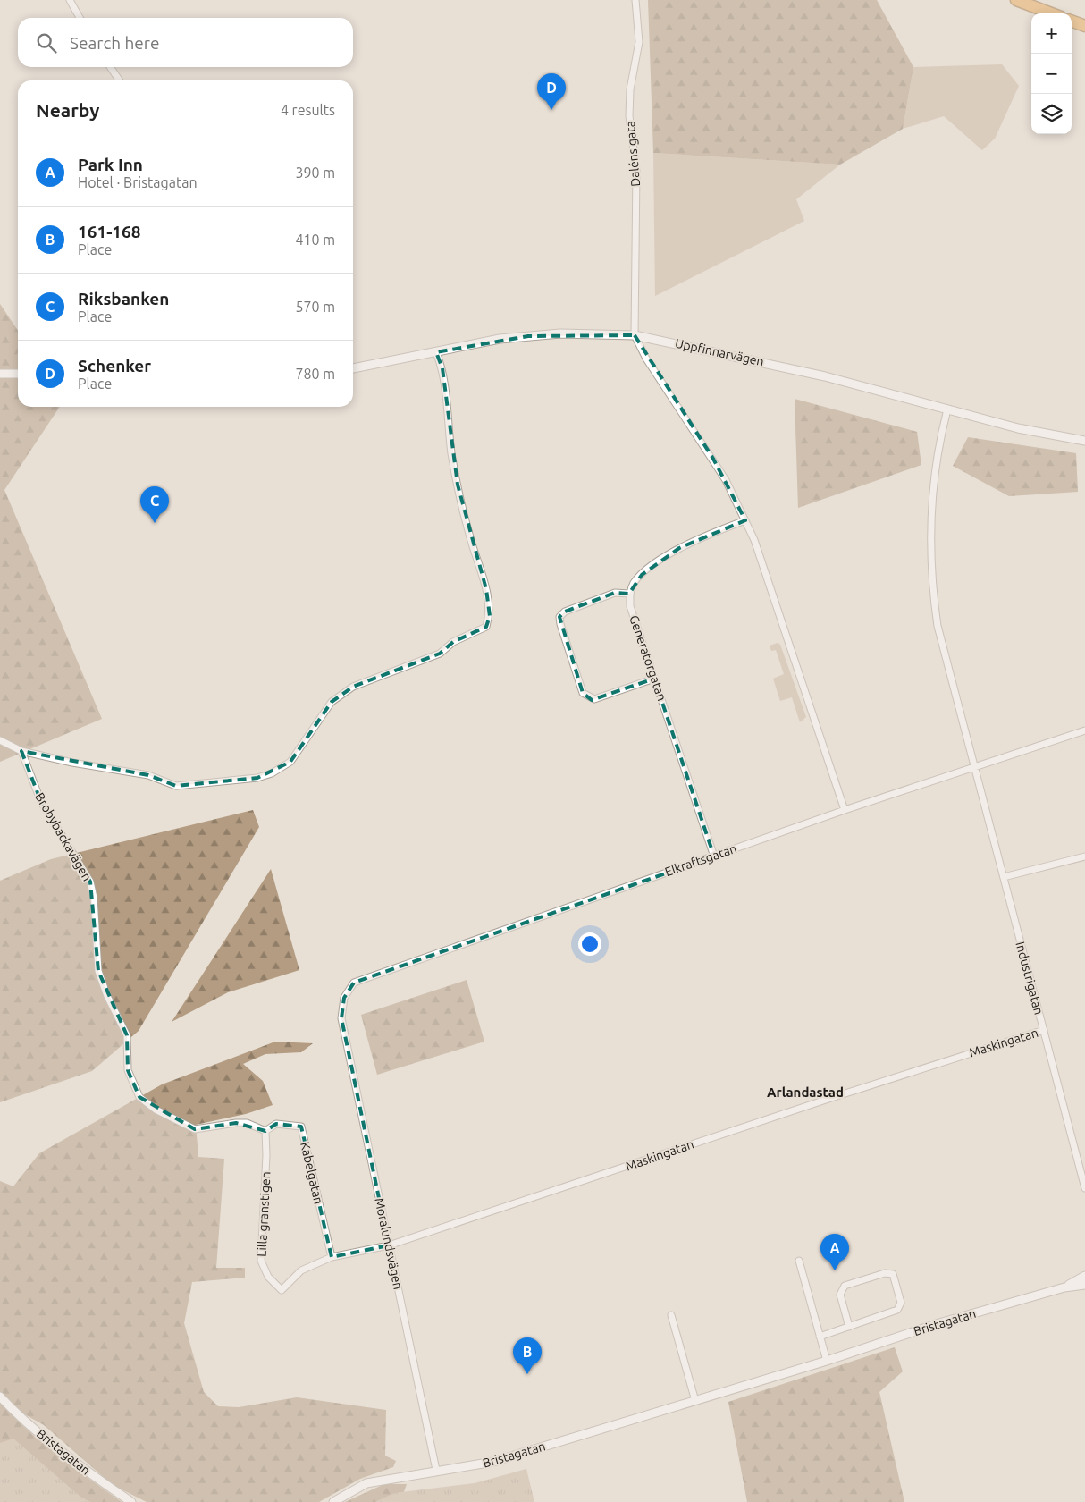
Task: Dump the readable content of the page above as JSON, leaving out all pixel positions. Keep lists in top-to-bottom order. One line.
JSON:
{"streets":{"street":["Daléns gata","Uppfinnarvägen","Generatorgatan","Brobybackavägen","Elkraftsgatan","Industrigatan","Maskingatan","Kabelgatan","Lilla granstigen","Moralundsvägen","Bristagatan"]},"crossings":[["Daléns gata","Uppfinnarvägen"],["Uppfinnarvägen","Industrigatan"],["Generatorgatan","Elkraftsgatan"],["Brobybackavägen","Kabelgatan"],["Brobybackavägen","Lilla granstigen"],["Elkraftsgatan","Industrigatan"],["Elkraftsgatan","Moralundsvägen"],["Industrigatan","Maskingatan"],["Maskingatan","Kabelgatan"],["Maskingatan","Lilla granstigen"],["Maskingatan","Moralundsvägen"],["Kabelgatan","Lilla granstigen"],["Moralundsvägen","Bristagatan"]],"districts":["Arlandastad"],"page":{"map_buttons":["+","−"],"search":"Search here","pins":["D","C","A","B"],"heading":["Nearby","4 results"],"list":[{"mark":"A","name":"Park Inn","note":"Hotel · Bristagatan","value":"390 m"},{"mark":"B","name":"161-168","note":"Place","value":"410 m"},{"mark":"C","name":"Riksbanken","note":"Place","value":"570 m"},{"mark":"D","name":"Schenker","note":"Place","value":"780 m"}]}}
